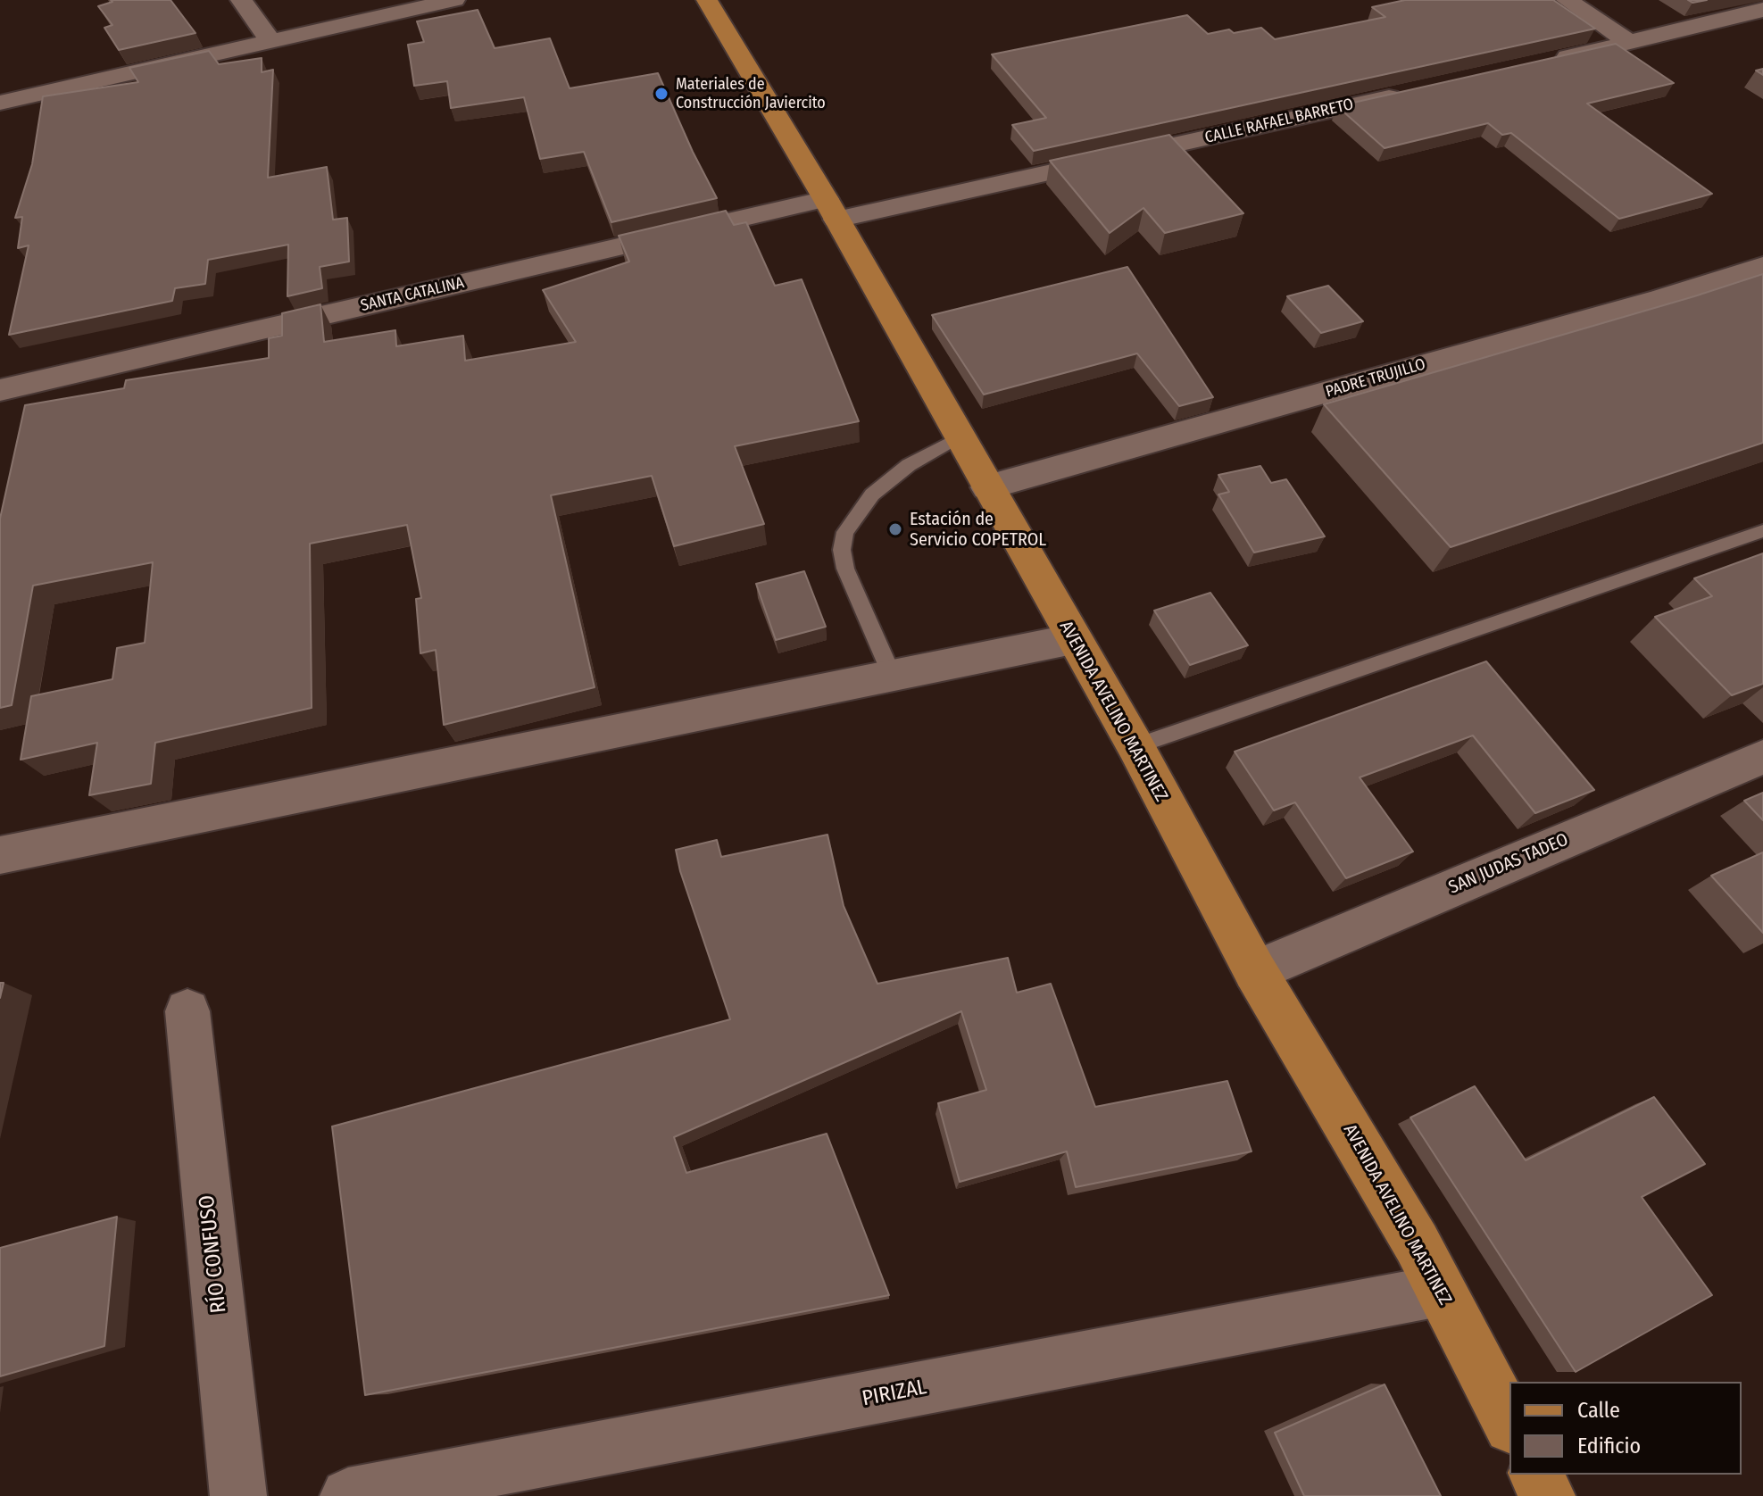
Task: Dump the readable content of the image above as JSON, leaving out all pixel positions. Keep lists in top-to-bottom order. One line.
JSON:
{"streets":{"main road":["AVENIDA AVELINO MARTINEZ"],"street":["CALLE RAFAEL BARRETO","SANTA CATALINA","PADRE TRUJILLO","SAN JUDAS TADEO","RÍO CONFUSO","PIRIZAL"]},"crossings":[["CALLE RAFAEL BARRETO","SANTA CATALINA"],["CALLE RAFAEL BARRETO","AVENIDA AVELINO MARTINEZ"],["SANTA CATALINA","AVENIDA AVELINO MARTINEZ"],["PADRE TRUJILLO","AVENIDA AVELINO MARTINEZ"],["AVENIDA AVELINO MARTINEZ","SAN JUDAS TADEO"],["AVENIDA AVELINO MARTINEZ","PIRIZAL"]],"places":["Materiales de Construcción Javiercito","Estación de Servicio COPETROL"],"legend":["Calle","Edificio"]}
